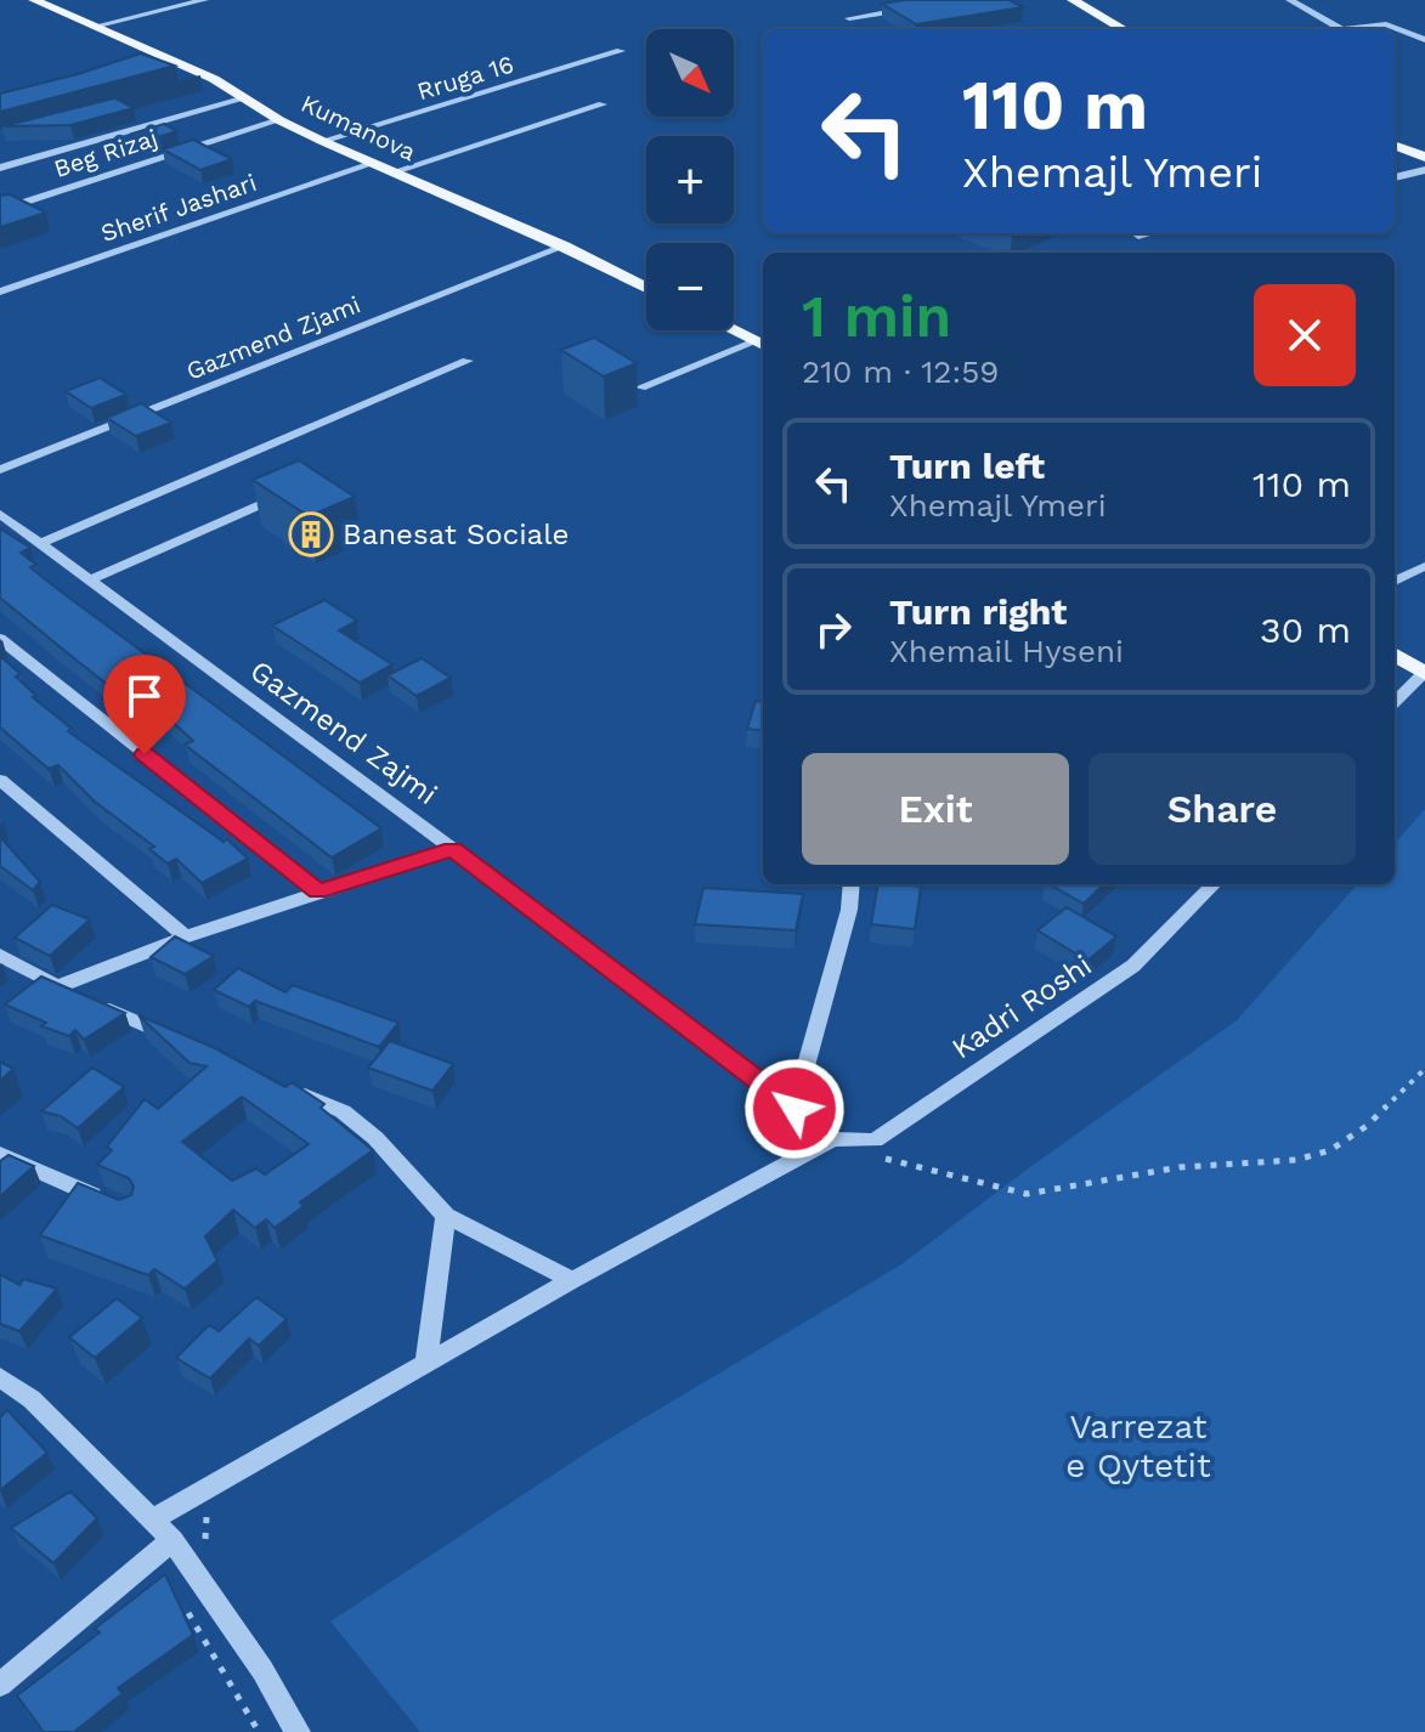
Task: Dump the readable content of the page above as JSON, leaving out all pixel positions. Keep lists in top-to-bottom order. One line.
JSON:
{"streets":{"main road":["Kumanova"],"street":["Rruga 16","Beg Rizaj","Sherif Jashari","Gazmend Zjami","Gazmend Zajmi","Kadri Roshi"]},"crossings":[["Rruga 16","Kumanova"],["Kumanova","Beg Rizaj"],["Kumanova","Sherif Jashari"],["Kumanova","Gazmend Zjami"],["Gazmend Zajmi","Kadri Roshi"]],"parks":["Varrezat e Qytetit"],"places":{"building":["Banesat Sociale"]},"north":"bottom right","page":{"map_buttons":["+","−"],"turn":["110 m","Xhemajl Ymeri"],"heading":["1 min","210 m · 12:59"],"list":[{"name":"Turn left","note":"Xhemajl Ymeri","value":"110 m"},{"name":"Turn right","note":"Xhemail Hyseni","value":"30 m"}],"buttons":["Exit","Share"]}}
